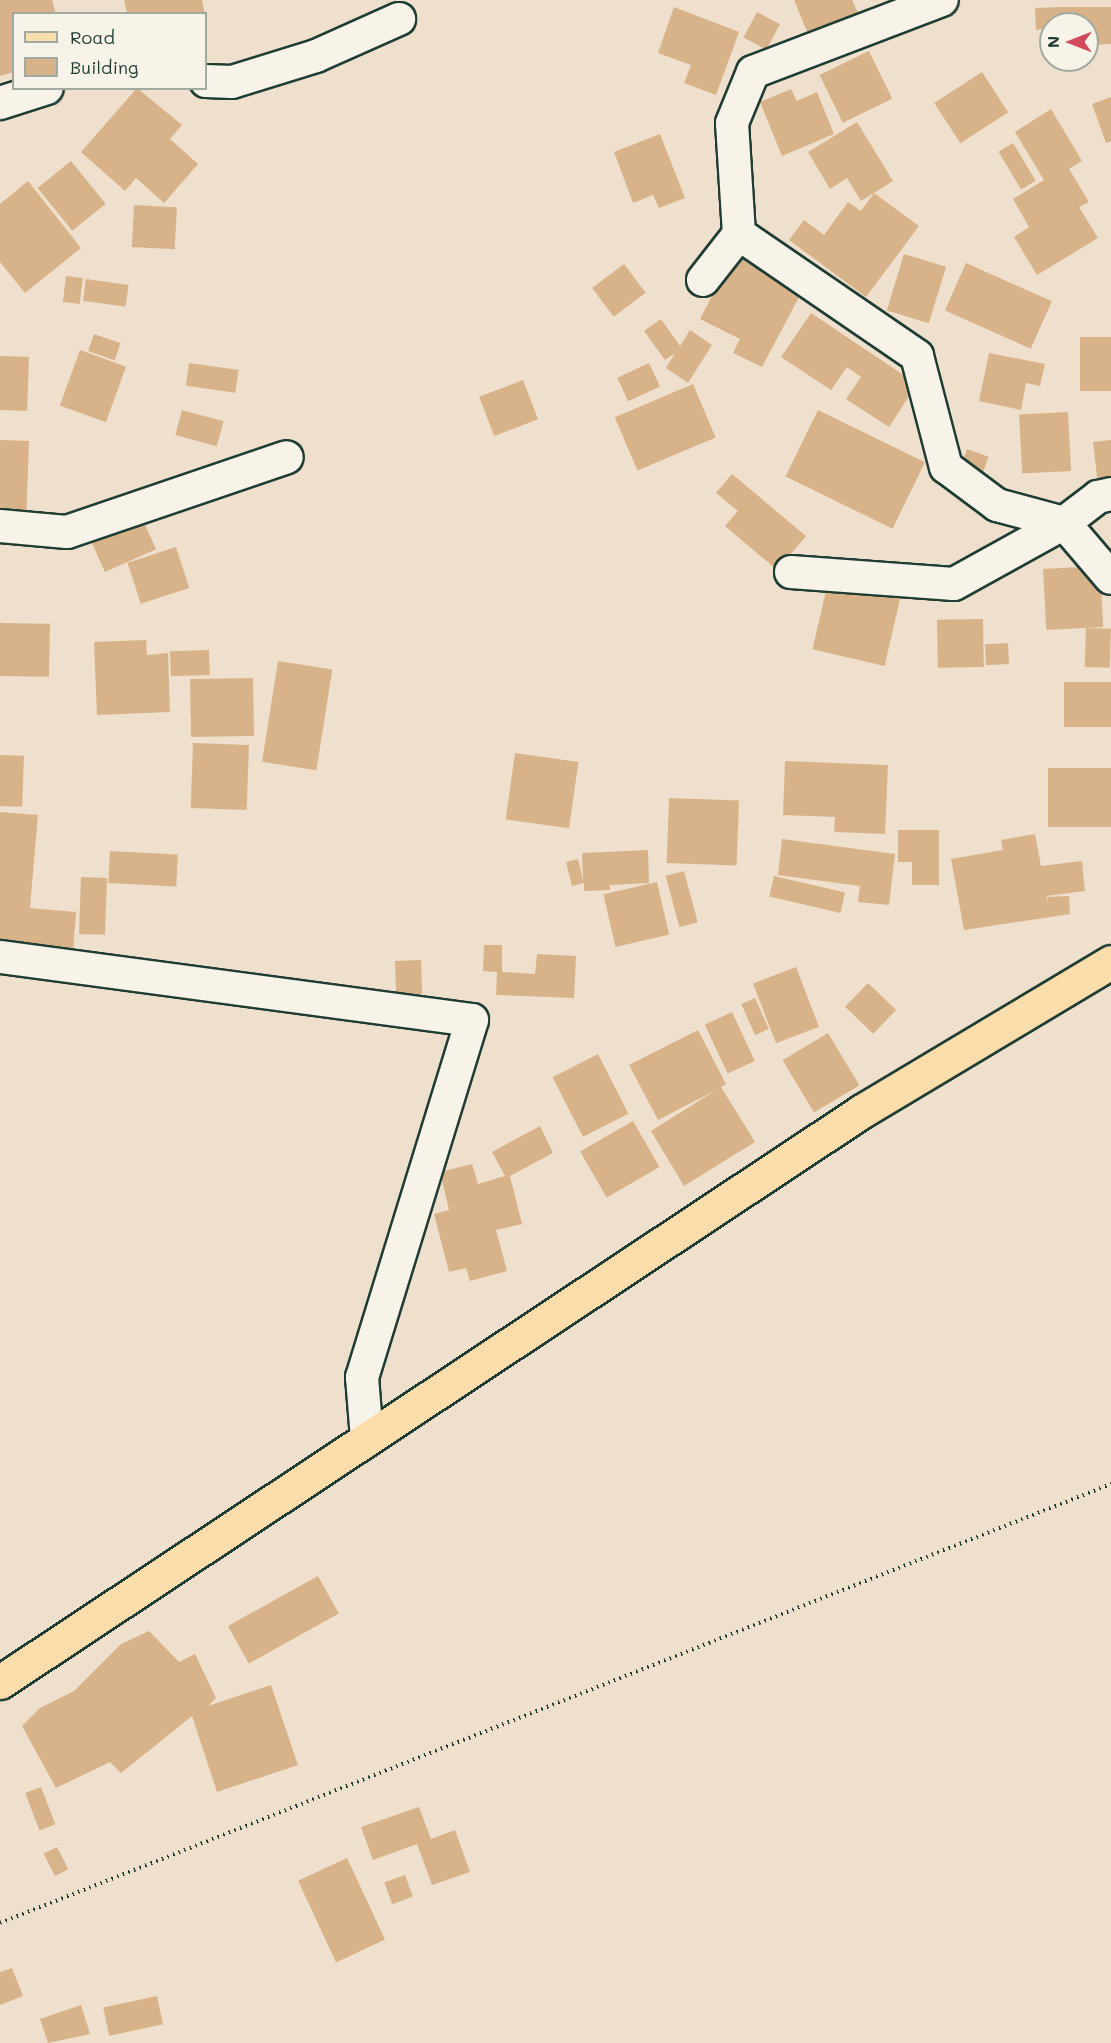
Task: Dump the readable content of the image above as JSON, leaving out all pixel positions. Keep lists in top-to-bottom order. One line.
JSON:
{"legend":["Road","Building"],"north":"left"}
